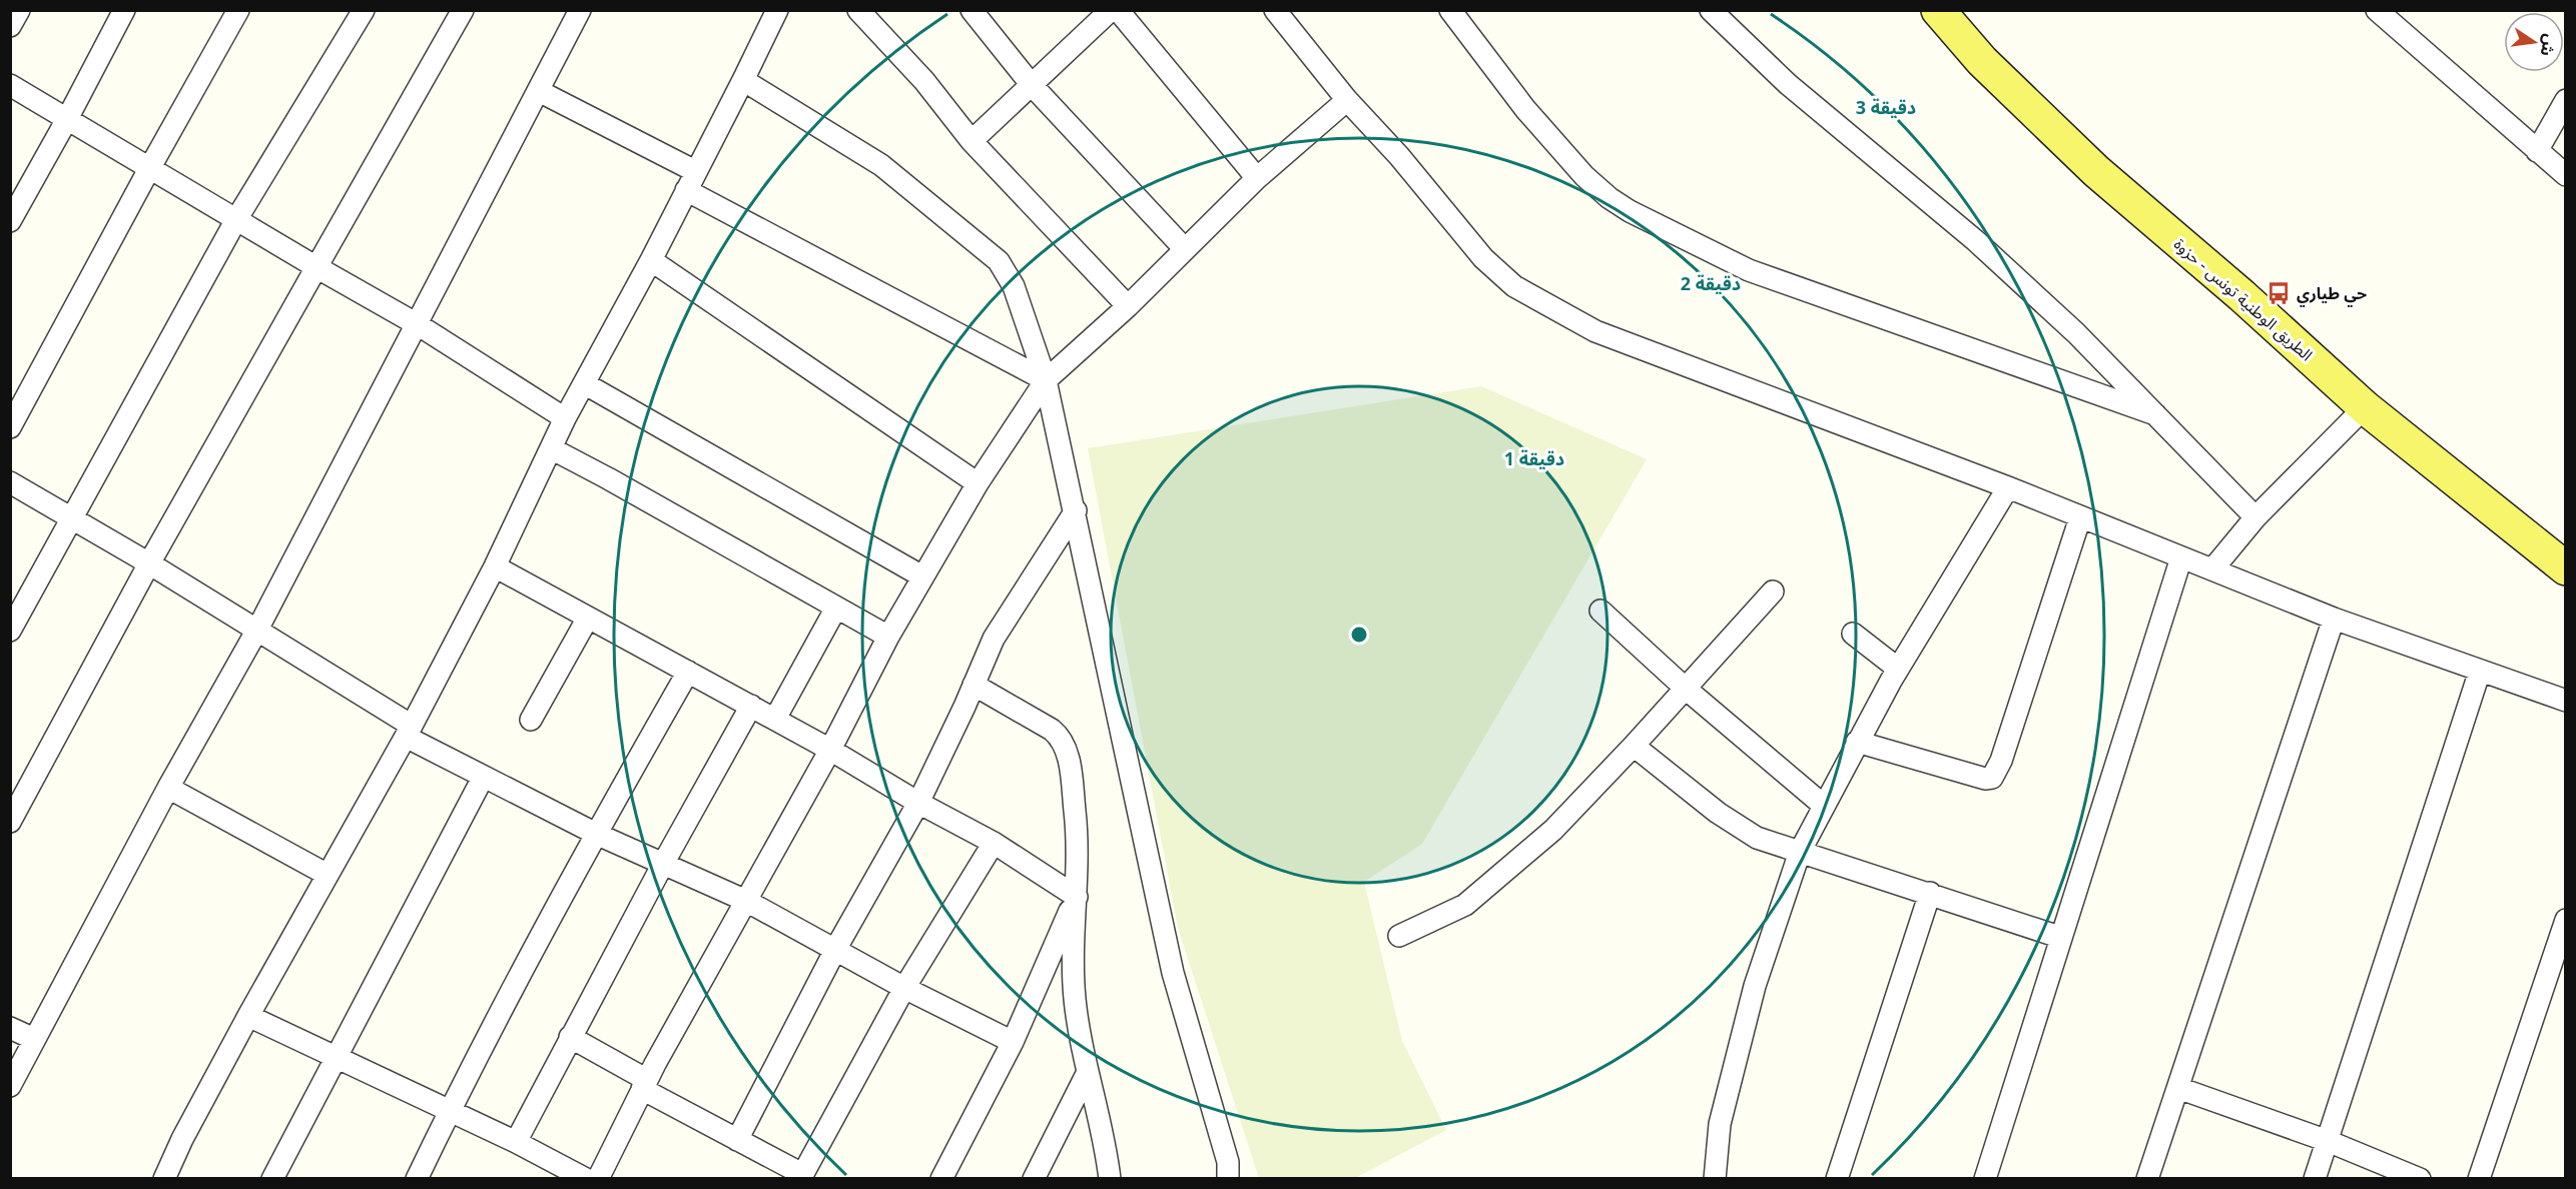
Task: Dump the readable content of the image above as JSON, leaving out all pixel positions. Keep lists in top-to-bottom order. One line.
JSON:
{"streets":{"main road":["الطريق الوطنية تونس - حزوة"]},"places":{"bus stop":["حي طياري"]},"north":"right","rings":["3 دقيقة","2 دقيقة","1 دقيقة"]}
